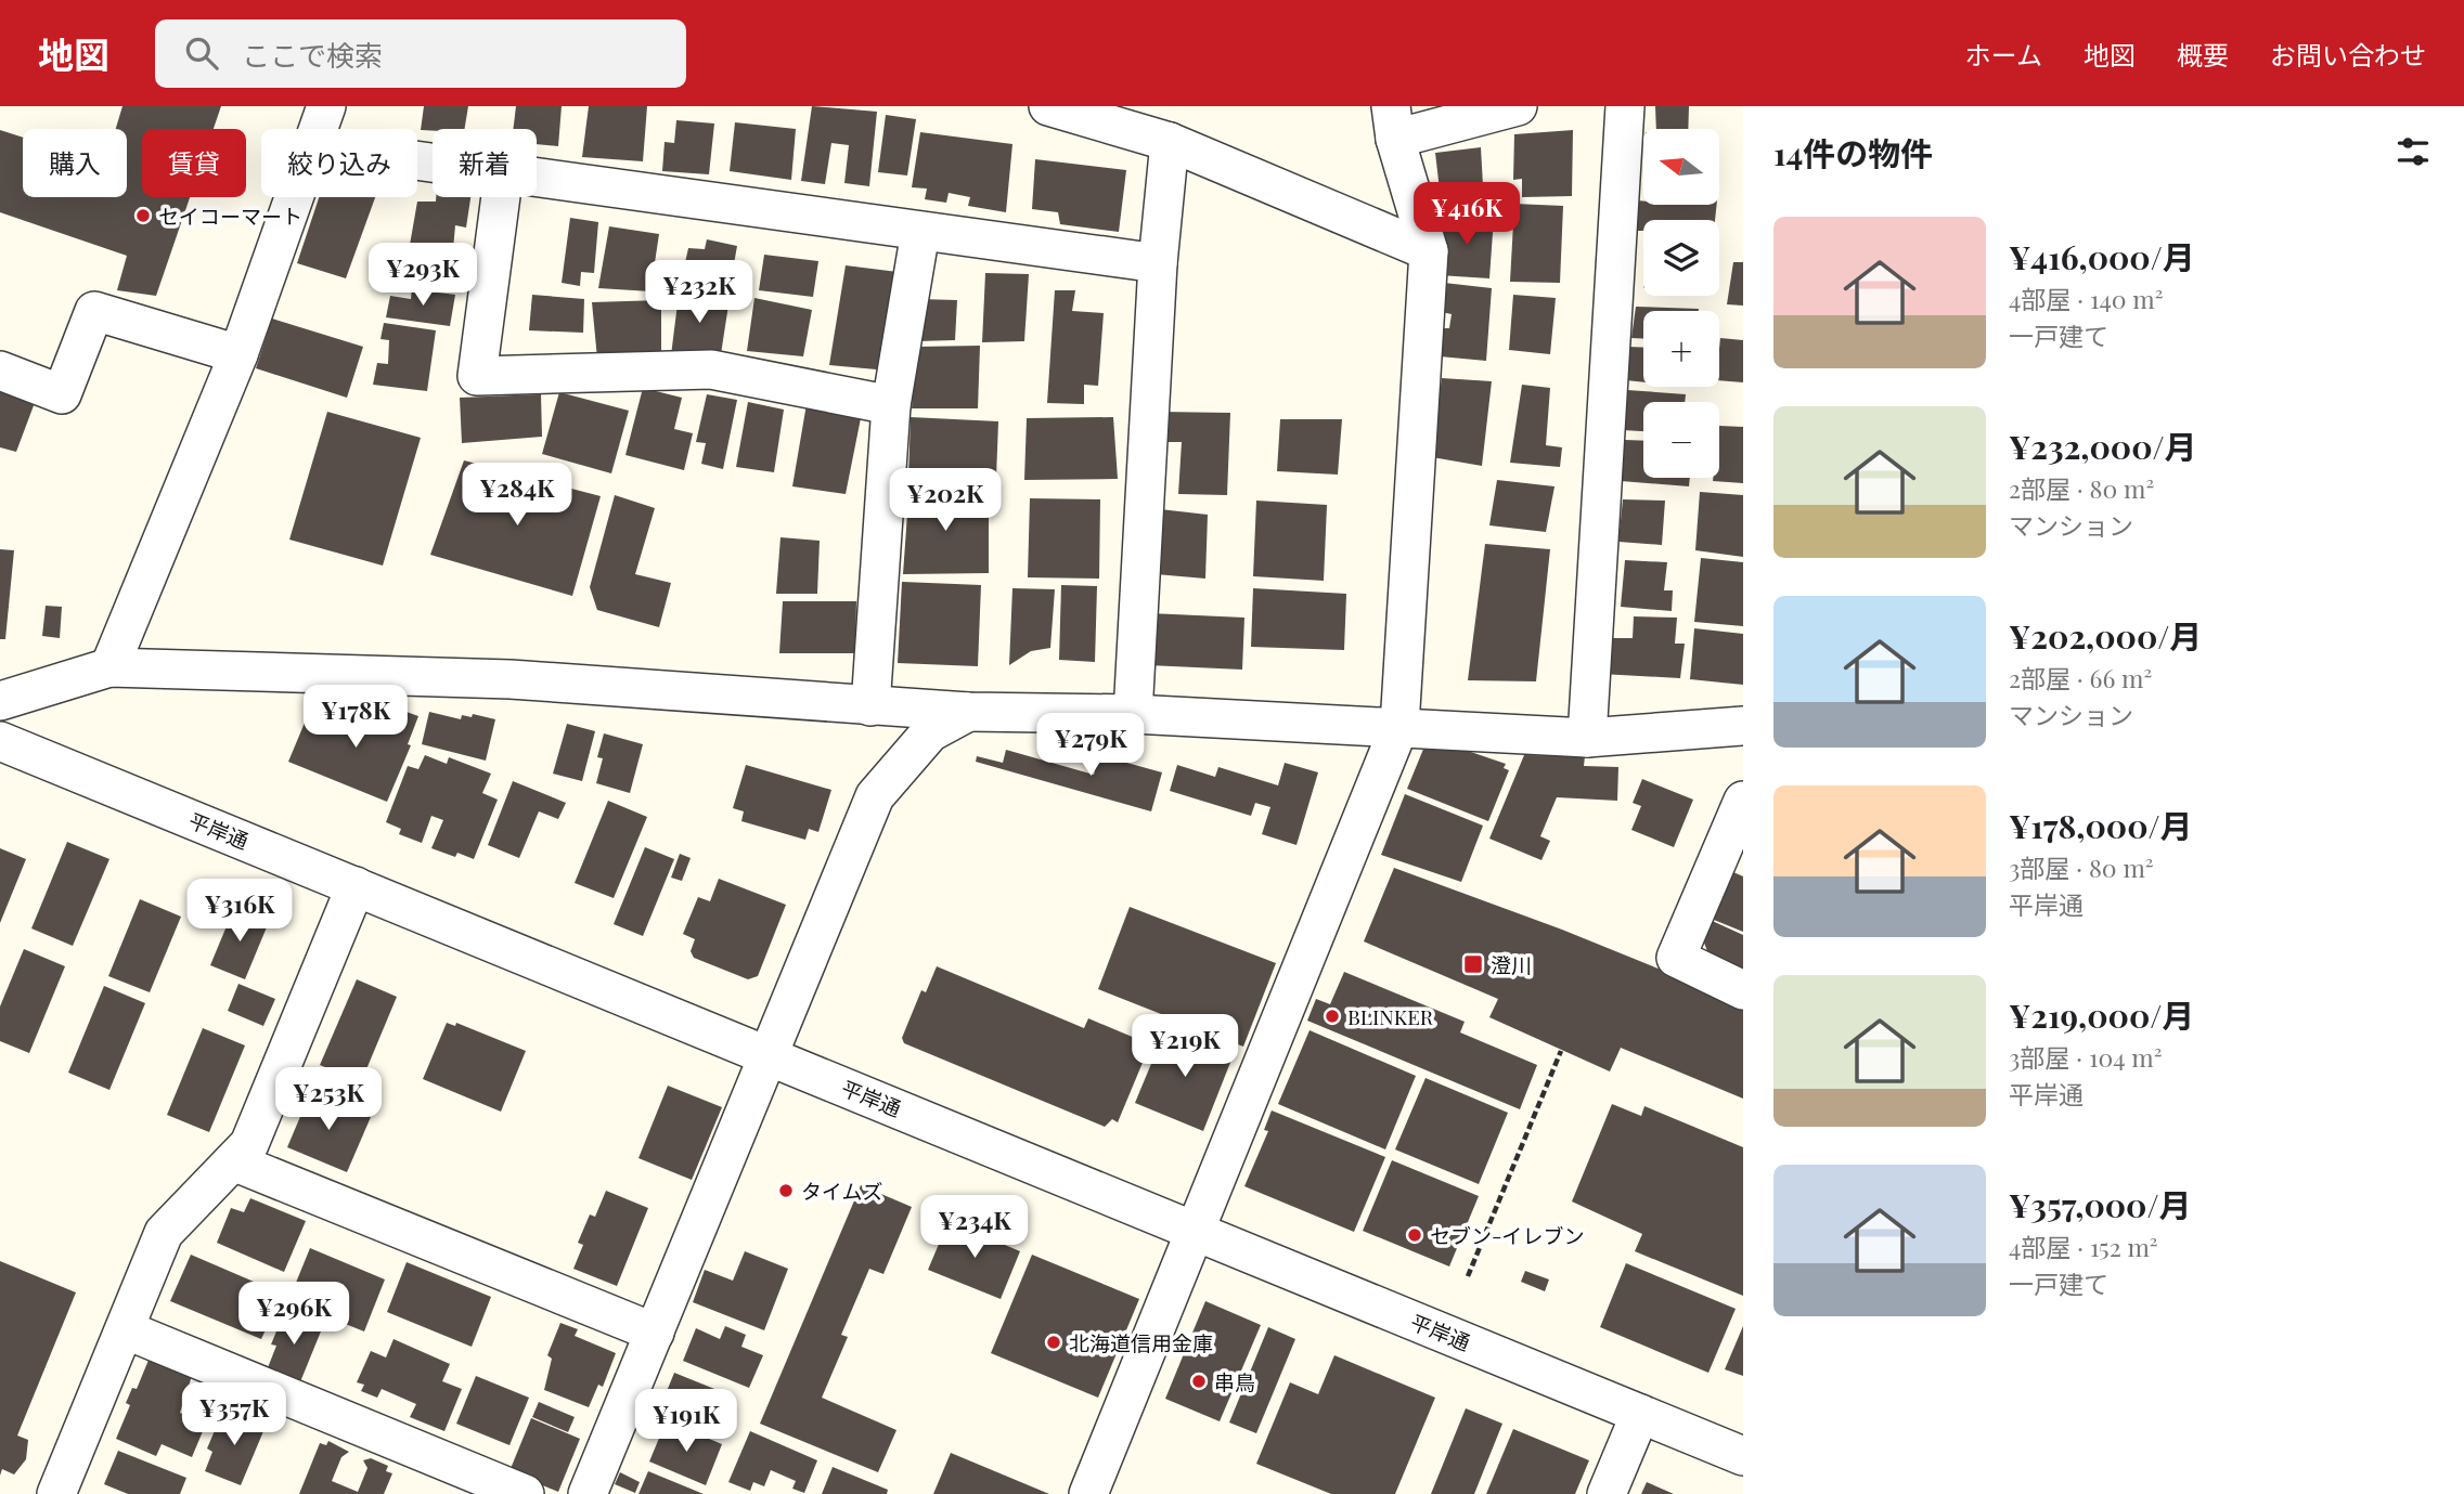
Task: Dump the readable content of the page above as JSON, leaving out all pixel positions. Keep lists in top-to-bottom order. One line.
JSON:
{"streets":{"street":["平岸通"]},"places":{"other":["セイコーマート","BLINKER","タイムズ","セブン-イレブン","北海道信用金庫","串鳥"],"transit":["澄川"]},"north":"left","page":{"header":"地図","search":"ここで検索","nav":["ホーム","地図","概要","お問い合わせ"],"heading":"14件の物件","map_buttons":["+","−"],"chip":["購入","賃貸","絞り込み","新着"],"price":["¥416K","¥293K","¥232K","¥284K","¥202K","¥178K","¥279K","¥316K","¥219K","¥253K","¥234K","¥296K","¥357K","¥191K"],"list":[{"name":"¥416,000/月","note":"4部屋 · 140 m² · 一戸建て"},{"name":"¥232,000/月","note":"2部屋 · 80 m² · マンション"},{"name":"¥202,000/月","note":"2部屋 · 66 m² · マンション"},{"name":"¥178,000/月","note":"3部屋 · 80 m² · 平岸通"},{"name":"¥219,000/月","note":"3部屋 · 104 m² · 平岸通"},{"name":"¥357,000/月","note":"4部屋 · 152 m² · 一戸建て"}]}}
